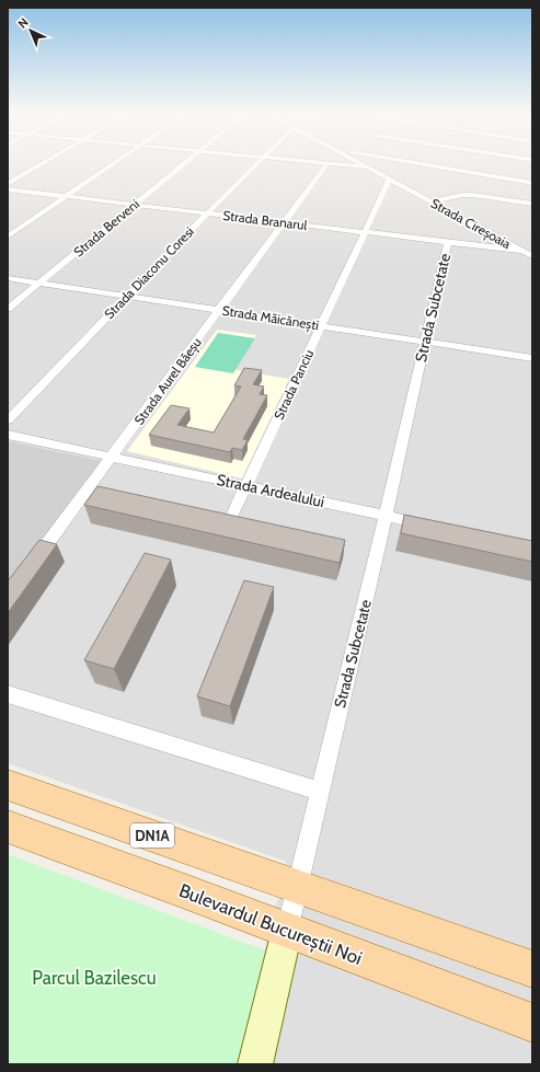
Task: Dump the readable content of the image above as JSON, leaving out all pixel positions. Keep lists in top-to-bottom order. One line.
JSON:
{"streets":{"main road":["DN1A","Bulevardul Bucureștii Noi"],"street":["Strada Branarul","Strada Cireșoaia","Strada Berveni","Strada Diaconu Coresi","Strada Subcetate","Strada Măicănești","Strada Aurel Băeșu","Strada Panciu","Strada Ardealului"]},"crossings":[["Strada Branarul","Strada Cireșoaia"],["Strada Branarul","Strada Berveni"],["Strada Branarul","Strada Diaconu Coresi"],["Strada Branarul","Strada Subcetate"],["Strada Branarul","Strada Aurel Băeșu"],["Strada Branarul","Strada Panciu"],["Strada Cireșoaia","Strada Panciu"],["Strada Berveni","Strada Măicănești"],["Strada Diaconu Coresi","Strada Măicănești"],["Strada Subcetate","Strada Măicănești"],["Strada Subcetate","Strada Ardealului"],["Strada Subcetate","DN1A"],["Strada Subcetate","Bulevardul Bucureștii Noi"],["Strada Măicănești","Strada Aurel Băeșu"],["Strada Măicănești","Strada Panciu"],["Strada Aurel Băeșu","Strada Ardealului"],["Strada Panciu","Strada Ardealului"]],"parks":["Parcul Bazilescu"],"north":"top left"}
